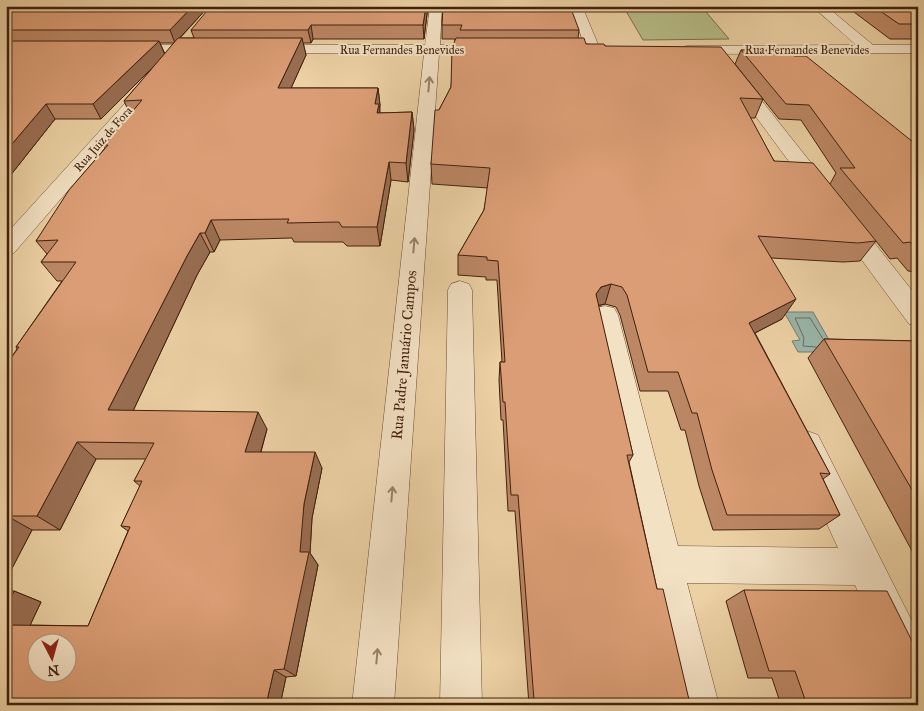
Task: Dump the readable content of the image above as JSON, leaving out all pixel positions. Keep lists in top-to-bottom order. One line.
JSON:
{"streets":{"street":["Rua Fernandes Benevides","Rua Juiz de Fora","Rua Padre Januário Campos"]},"crossings":[["Rua Fernandes Benevides","Rua Padre Januário Campos"]],"north":"bottom"}
